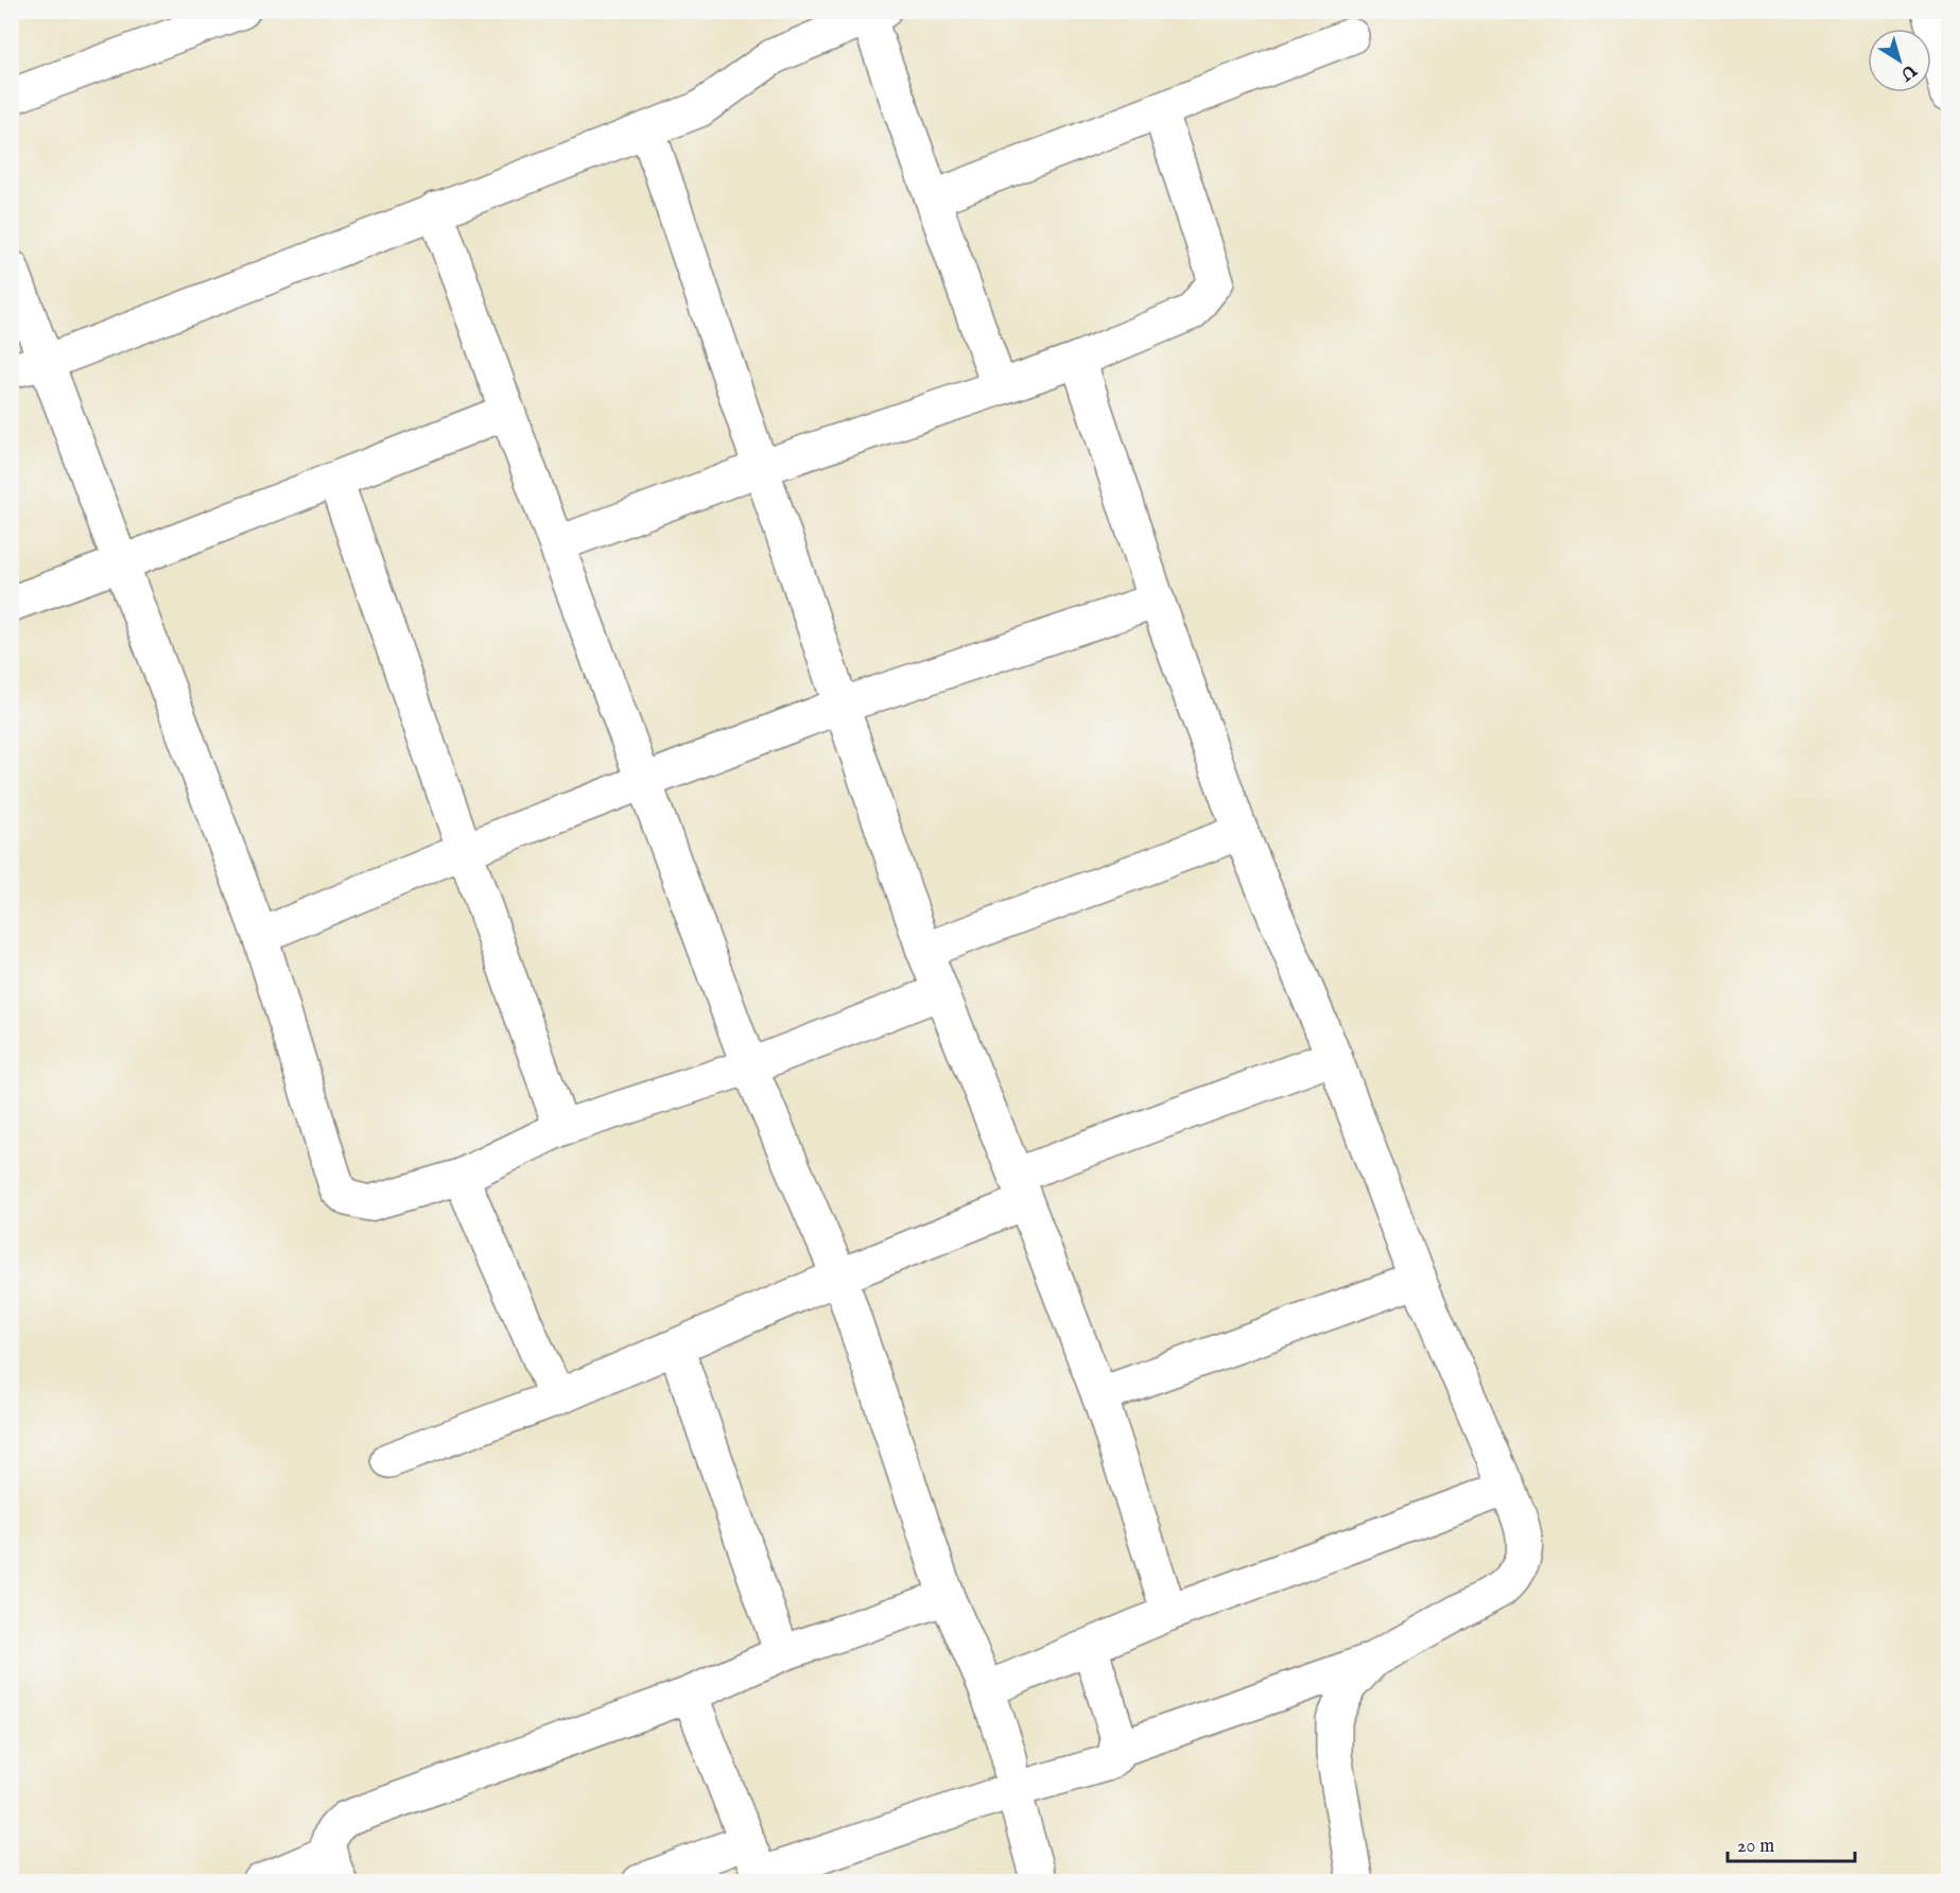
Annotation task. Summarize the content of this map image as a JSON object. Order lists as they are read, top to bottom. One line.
{"scale_bar":"20 m","north":"bottom right"}
